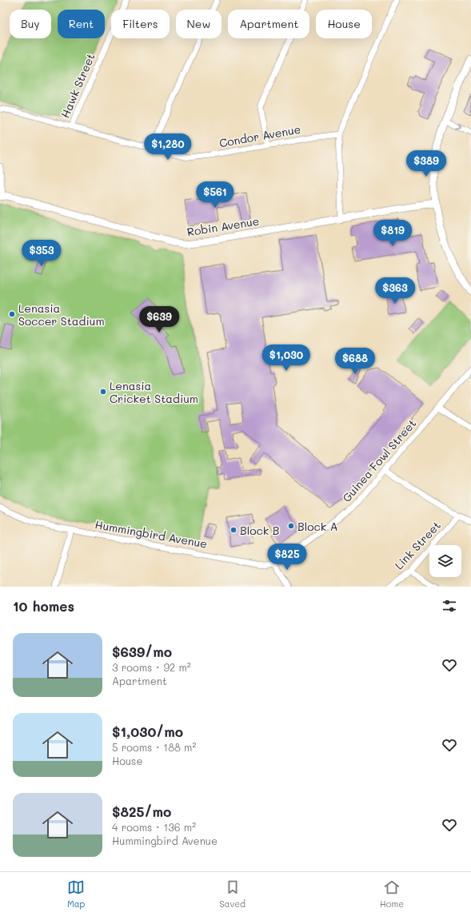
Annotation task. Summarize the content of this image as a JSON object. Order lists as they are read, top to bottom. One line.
{"streets":{"street":["Hawk Street","Condor Avenue","Robin Avenue","Guinea Fowl Street","Hummingbird Avenue","Link Street"]},"crossings":[["Hawk Street","Condor Avenue"],["Guinea Fowl Street","Hummingbird Avenue"]],"places":["Lenasia Soccer Stadium","Lenasia Cricket Stadium","Block A","Block B"],"page":{"chip":["Buy","Rent","Filters","New","Apartment","House"],"price":["$1,280","$389","$561","$819","$353","$363","$639","$1,030","$688","$825"],"heading":"10 homes","list":[{"name":"$639/mo","note":"3 rooms · 92 m² · Apartment"},{"name":"$1,030/mo","note":"5 rooms · 188 m² · House"},{"name":"$825/mo","note":"4 rooms · 136 m² · Hummingbird Avenue"}],"tabs":["Map","Saved","Home"]}}
